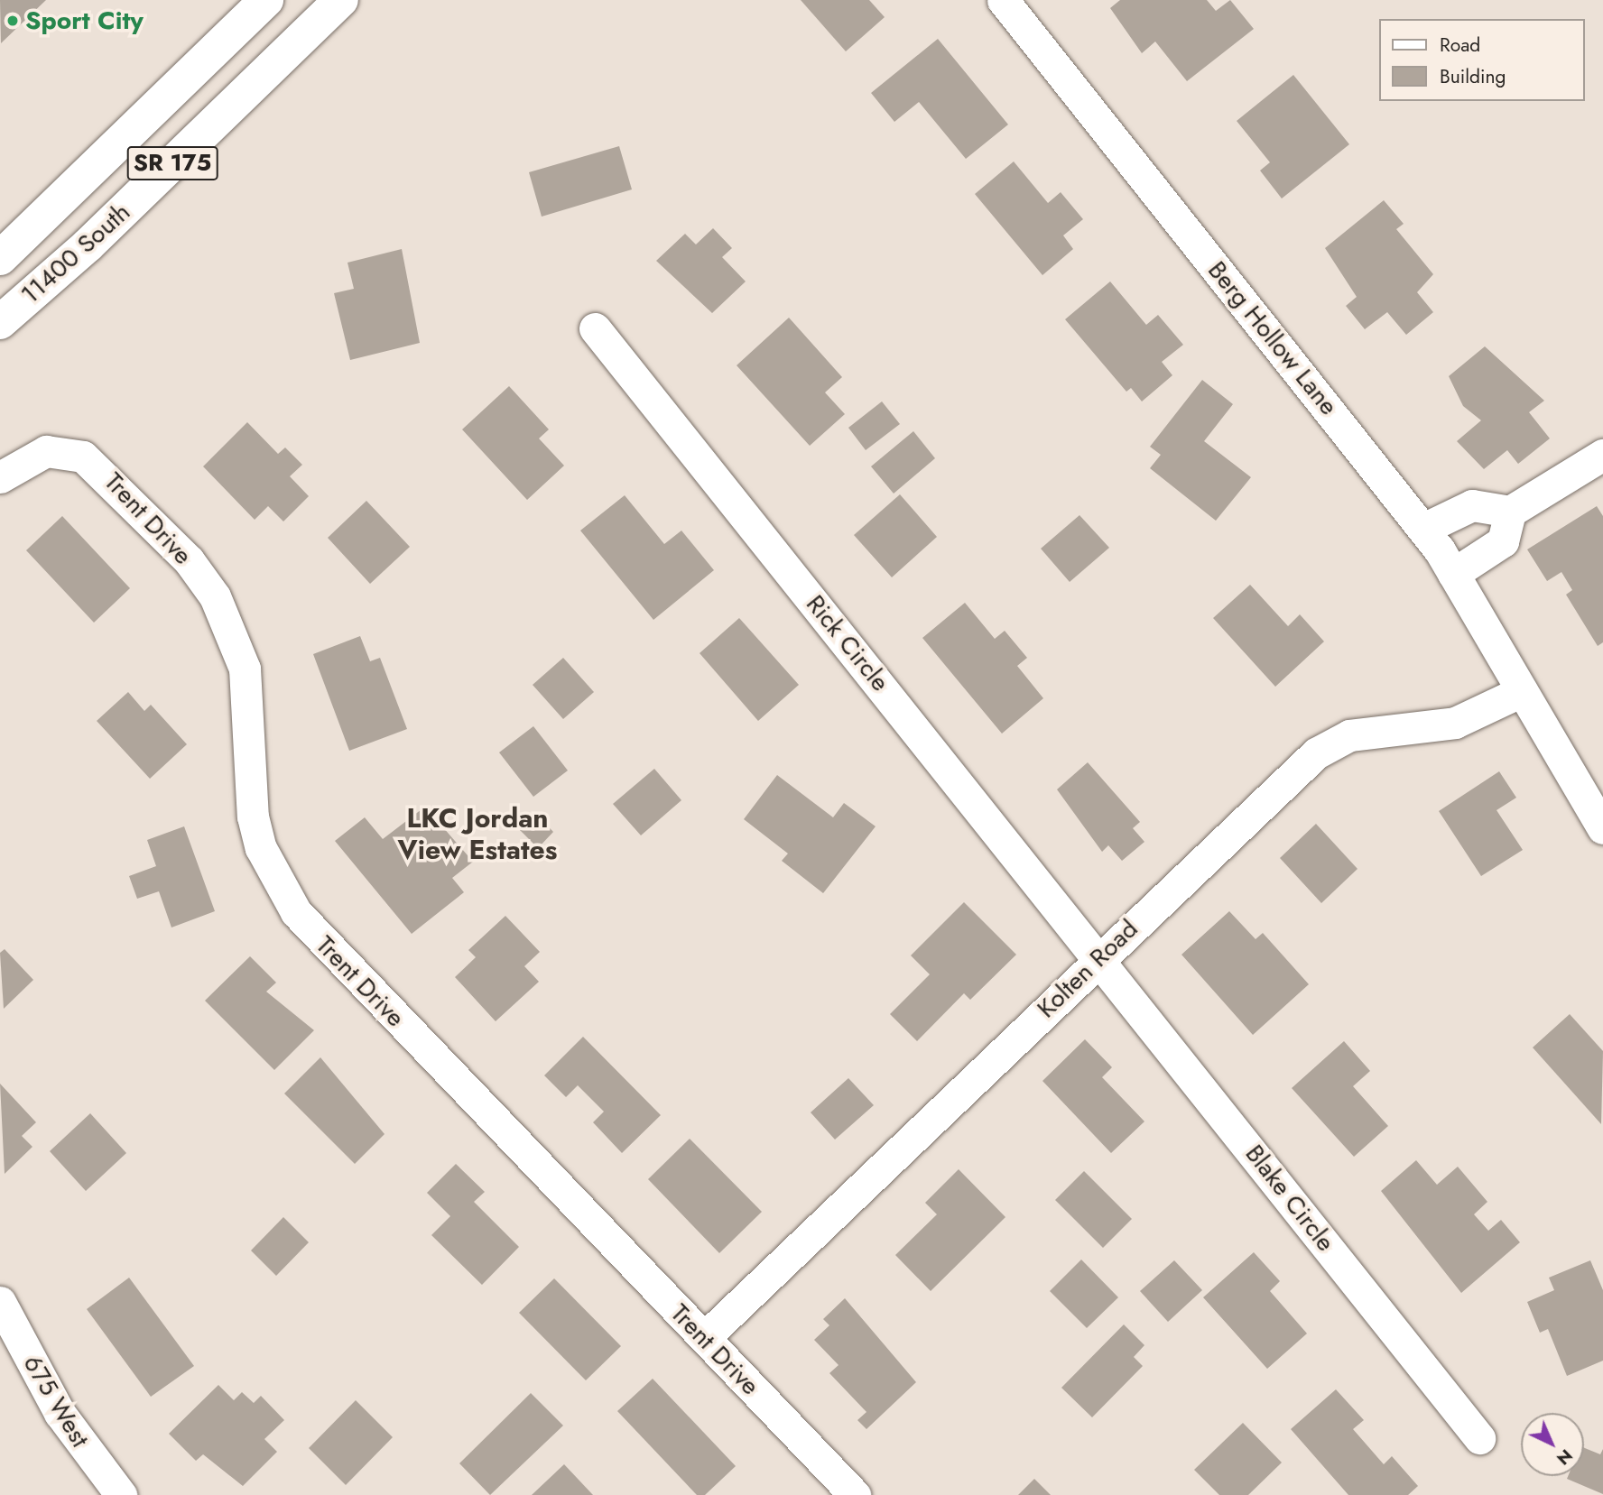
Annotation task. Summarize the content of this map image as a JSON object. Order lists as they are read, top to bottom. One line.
{"streets":{"main road":["SR 175","11400 South"],"street":["Berg Hollow Lane","Trent Drive","Rick Circle","Kolten Road","Blake Circle","675 West"]},"crossings":[["Berg Hollow Lane","Kolten Road"],["Trent Drive","Kolten Road"],["Rick Circle","Kolten Road"],["Rick Circle","Blake Circle"],["Kolten Road","Blake Circle"]],"districts":["LKC Jordan View Estates"],"places":["Sport City"],"legend":["Road","Building"],"north":"bottom right"}
